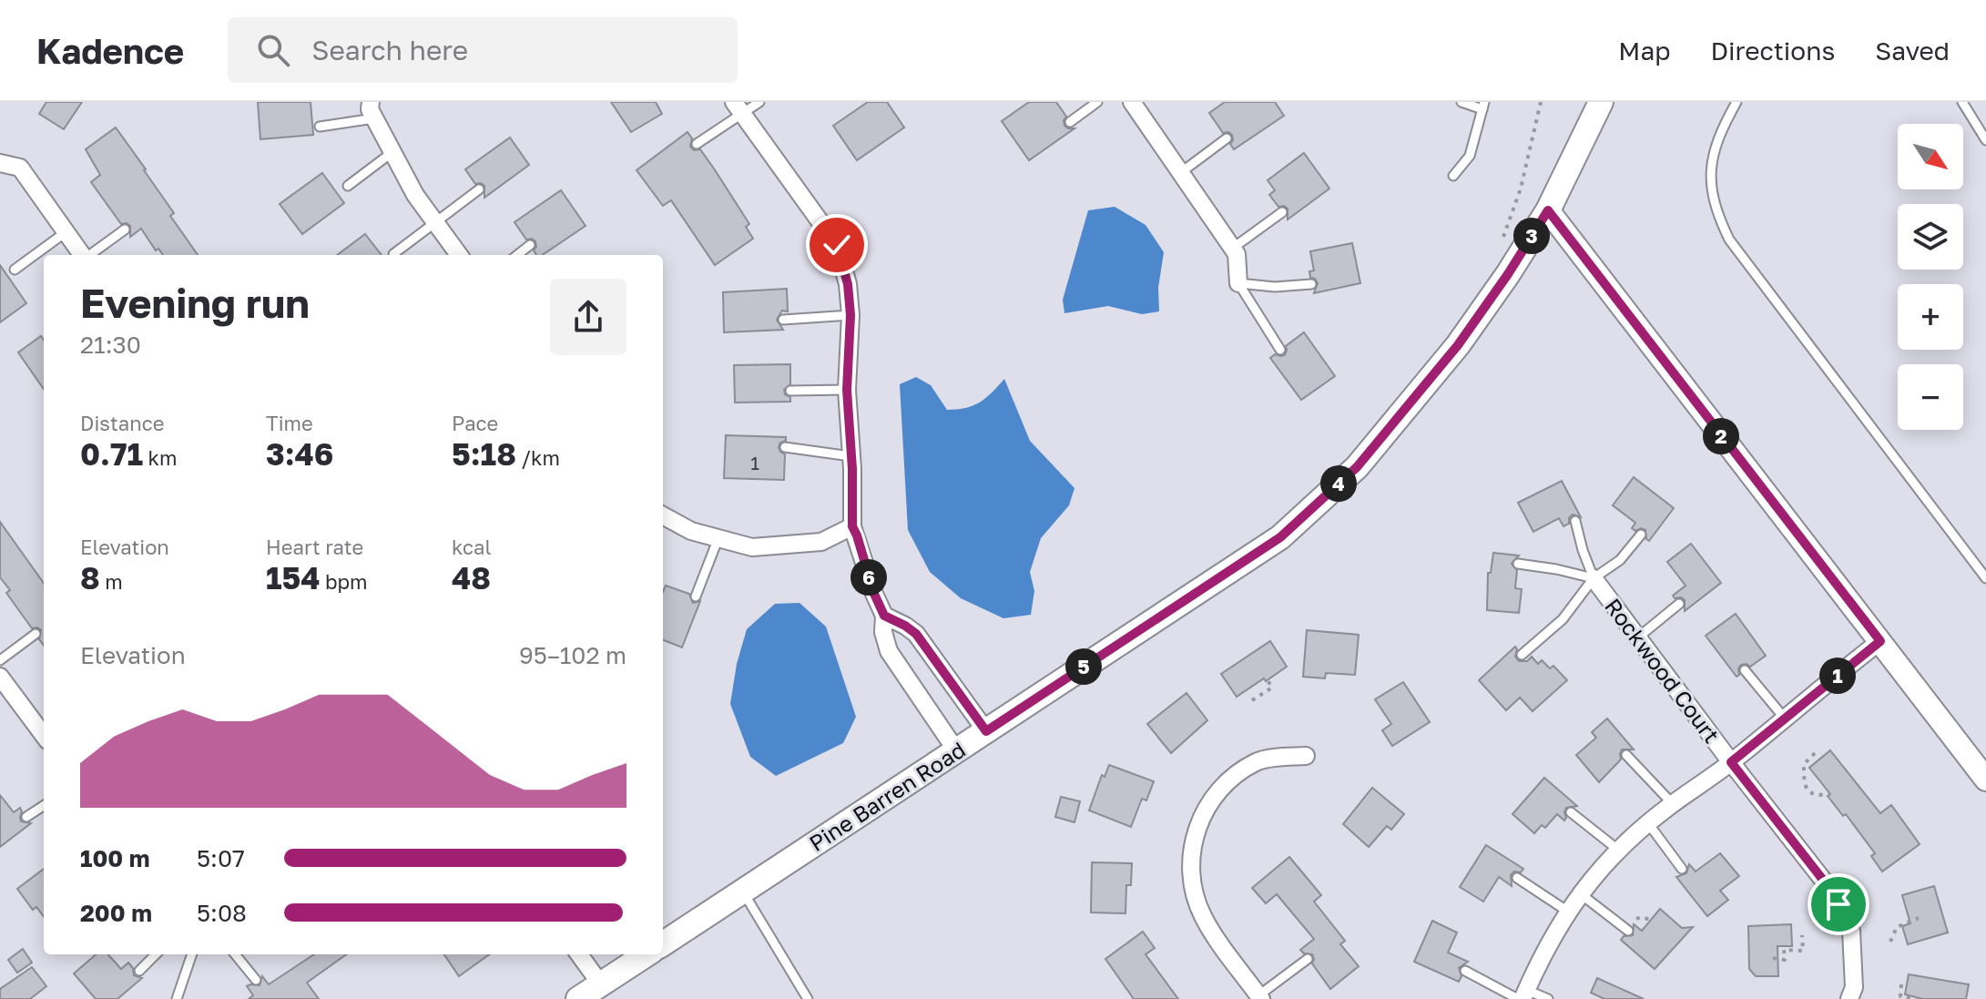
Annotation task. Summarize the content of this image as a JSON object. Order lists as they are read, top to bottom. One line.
{"streets":{"main road":["Pine Barren Road"],"street":["Rockwood Court"]},"house_numbers":["1"],"north":"bottom right","page":{"header":"Kadence","search":"Search here","nav":["Map","Directions","Saved"],"map_buttons":["+","−"],"pins":["3","2","4","6","5","1"],"heading":["Evening run","21:30"],"stats":[["Distance","0.71 km"],["Time","3:46"],["Pace","5:18 /km"],["Elevation","8 m"],["Heart rate","154 bpm"],["kcal","48"]],"chart":["Elevation","95–102 m"],"list":[{"name":"100 m","note":"5:07"},{"name":"200 m","note":"5:08"}]}}
